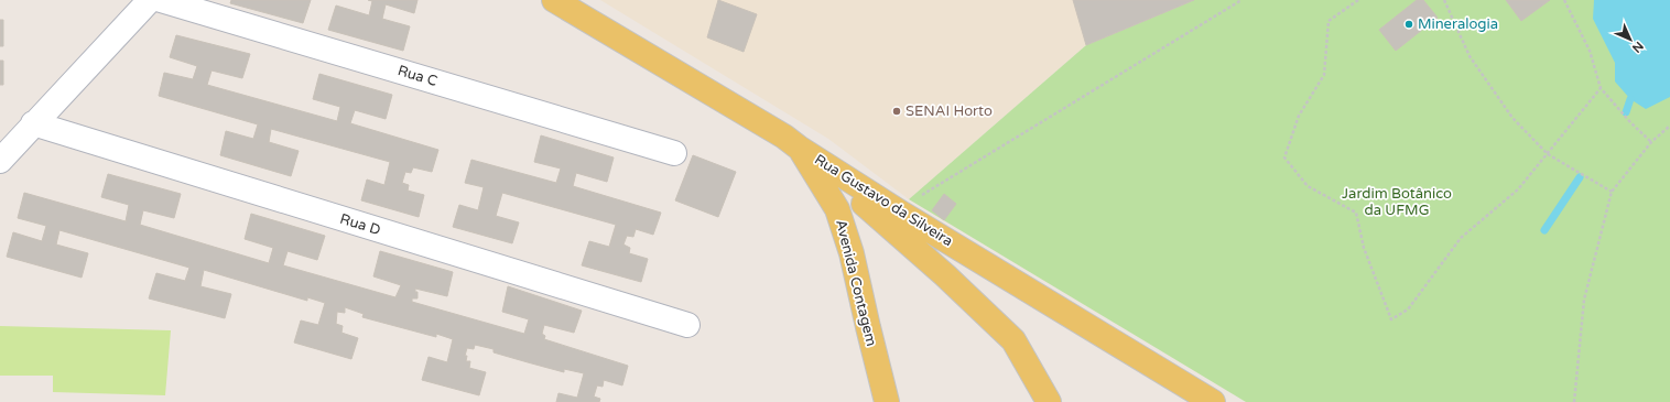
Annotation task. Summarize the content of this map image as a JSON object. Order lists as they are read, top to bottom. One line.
{"streets":{"main road":["Rua Gustavo da Silveira","Avenida Contagem"],"street":["Rua C","Rua D"]},"crossings":[["Rua Gustavo da Silveira","Avenida Contagem"]],"parks":["Jardim Botânico da UFMG"],"places":["Mineralogia","SENAI Horto"],"north":"bottom right"}
